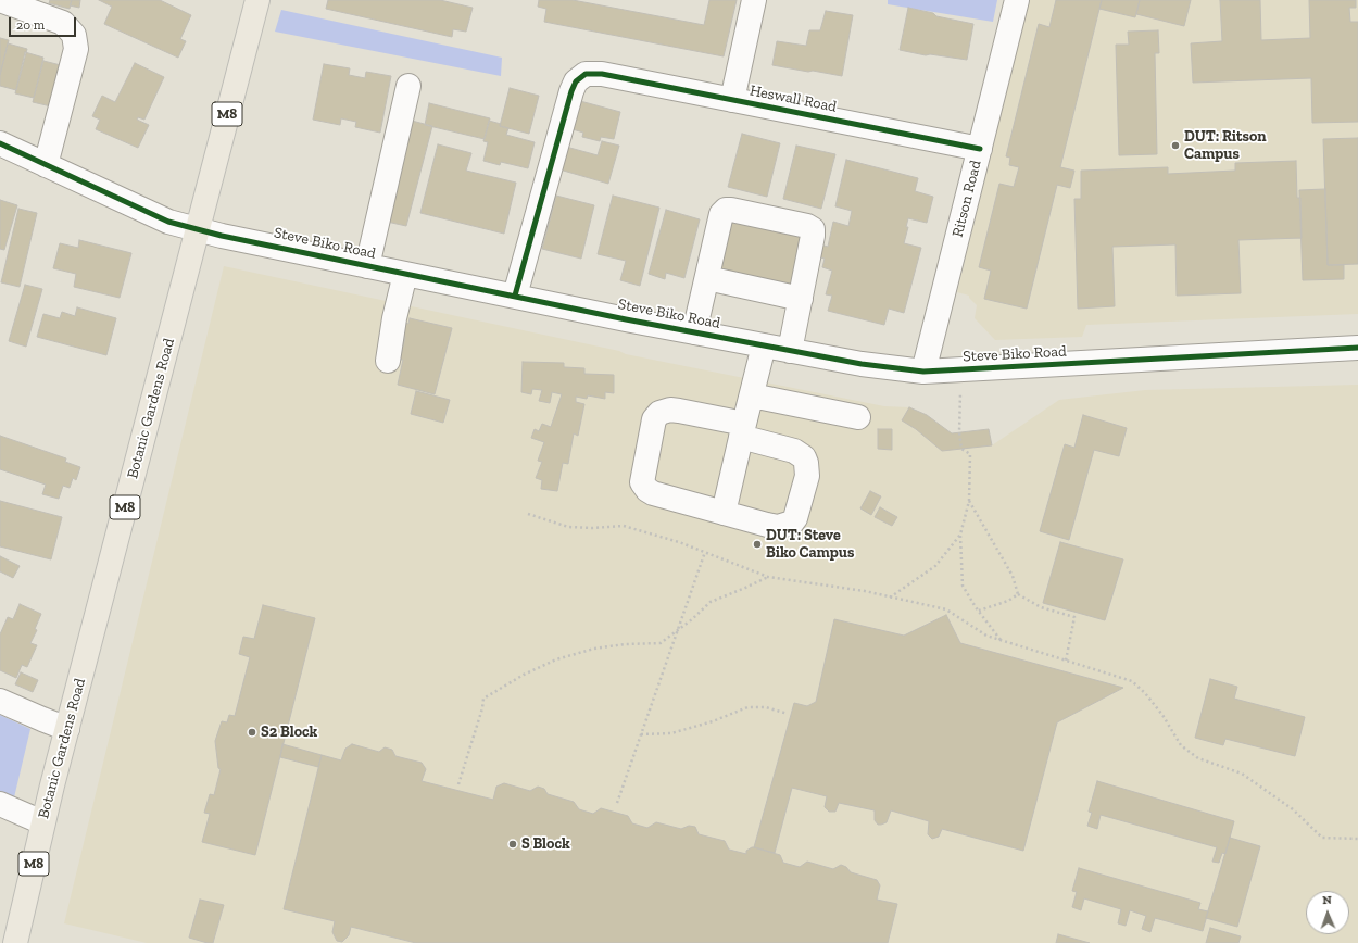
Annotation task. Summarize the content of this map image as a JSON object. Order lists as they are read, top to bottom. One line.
{"streets":{"main road":["M8","Botanic Gardens Road"],"street":["Heswall Road","Ritson Road","Steve Biko Road"]},"crossings":[["Heswall Road","Ritson Road"],["Heswall Road","Steve Biko Road"],["Ritson Road","Steve Biko Road"],["Steve Biko Road","Botanic Gardens Road"]],"places":["DUT: Ritson Campus","DUT: Steve Biko Campus","S2 Block","S Block"],"scale_bar":"20 m","north":"top"}
